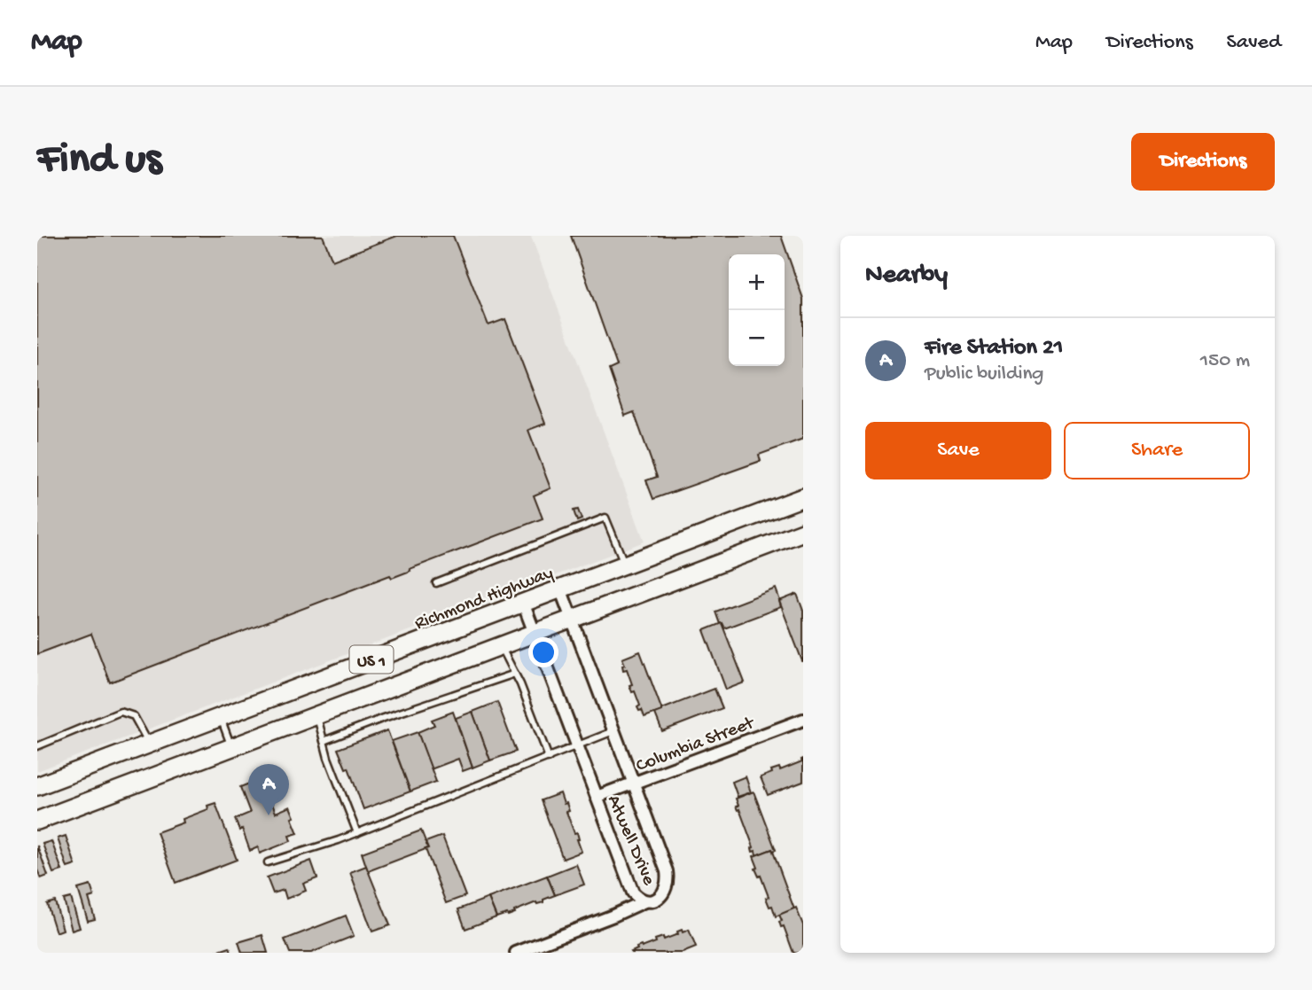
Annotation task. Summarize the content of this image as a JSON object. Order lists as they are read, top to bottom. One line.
{"streets":{"main road":["Richmond Highway","US 1"],"street":["Columbia Street","Atwell Drive"]},"crossings":[["Richmond Highway","Atwell Drive"],["US 1","Atwell Drive"],["Columbia Street","Atwell Drive"]],"page":{"header":"Map","nav":["Map","Directions","Saved"],"buttons":["Directions",["Save","Share"]],"title":"Find us","heading":"Nearby","map_buttons":["+","−"],"list":[{"mark":"A","name":"Fire Station 21","note":"Public building","value":"150 m"}],"pins":"A"}}
